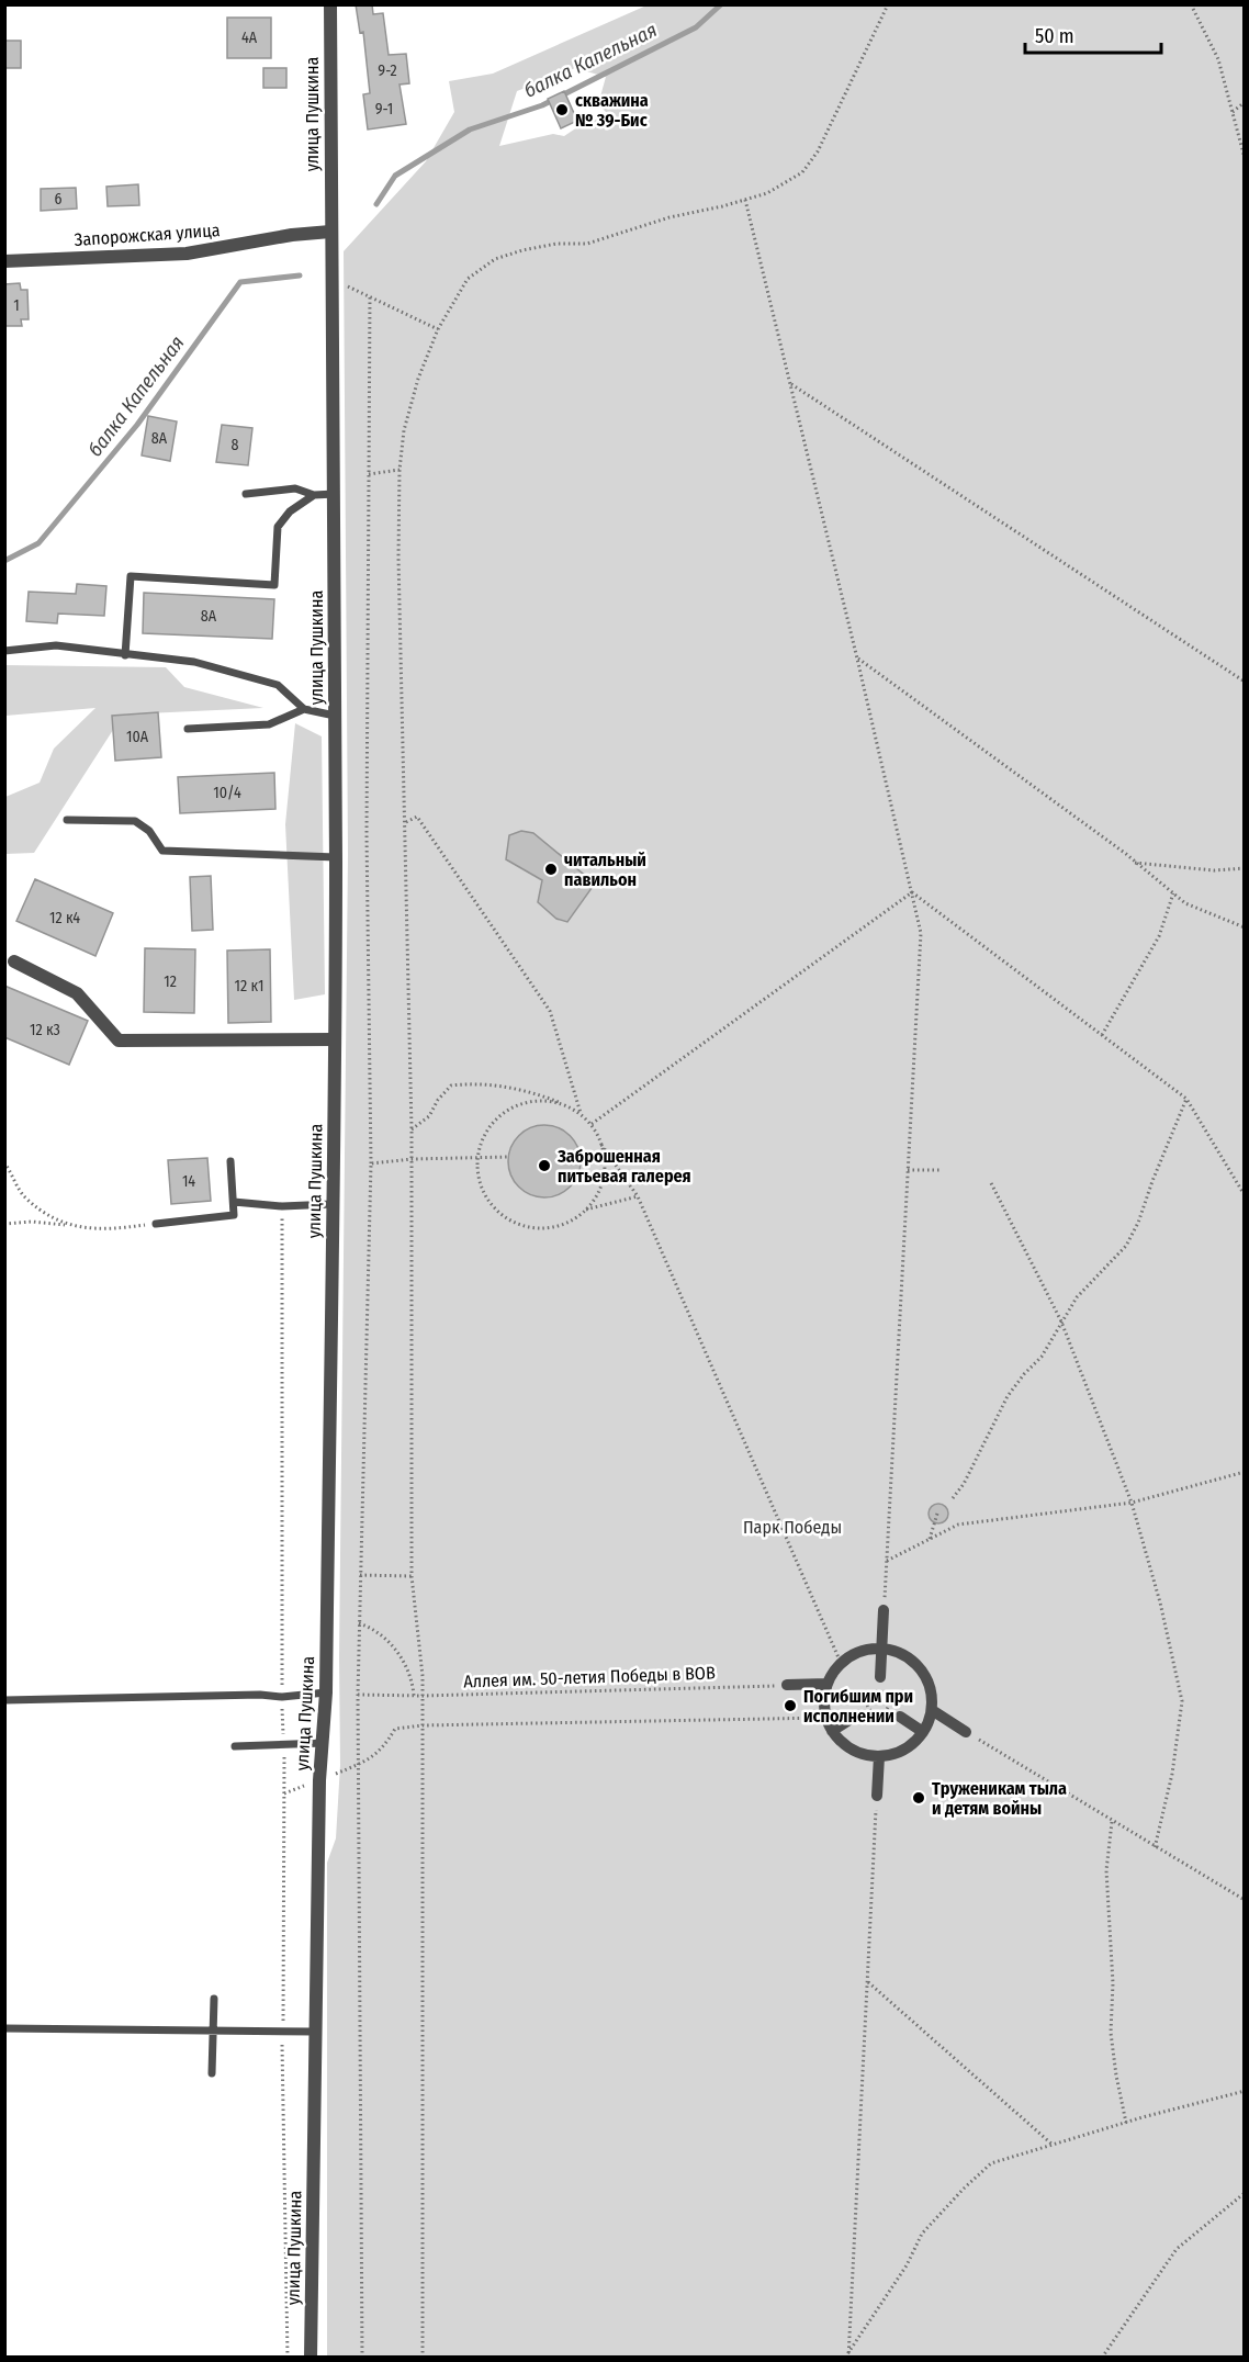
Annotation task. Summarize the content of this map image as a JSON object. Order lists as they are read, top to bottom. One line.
{"streets":{"street":["улица Пушкина","Запорожская улица"],"path":["Аллея им. 50-летия Победы в ВОВ"]},"crossings":[["улица Пушкина","Запорожская улица"]],"water":["балка Капельная"],"parks":["Парк Победы"],"places":["скважина № 39-Бис","читальный павильон","Заброшенная питьевая галерея","Погибшим при исполнении","Труженикам тыла и детям войны"],"house_numbers":["4А","9-2","9-1","6","1","8А","8","8А","10А","10/4","12 к4","12","12 к1","12 к3","14"],"scale_bar":"50 m"}
